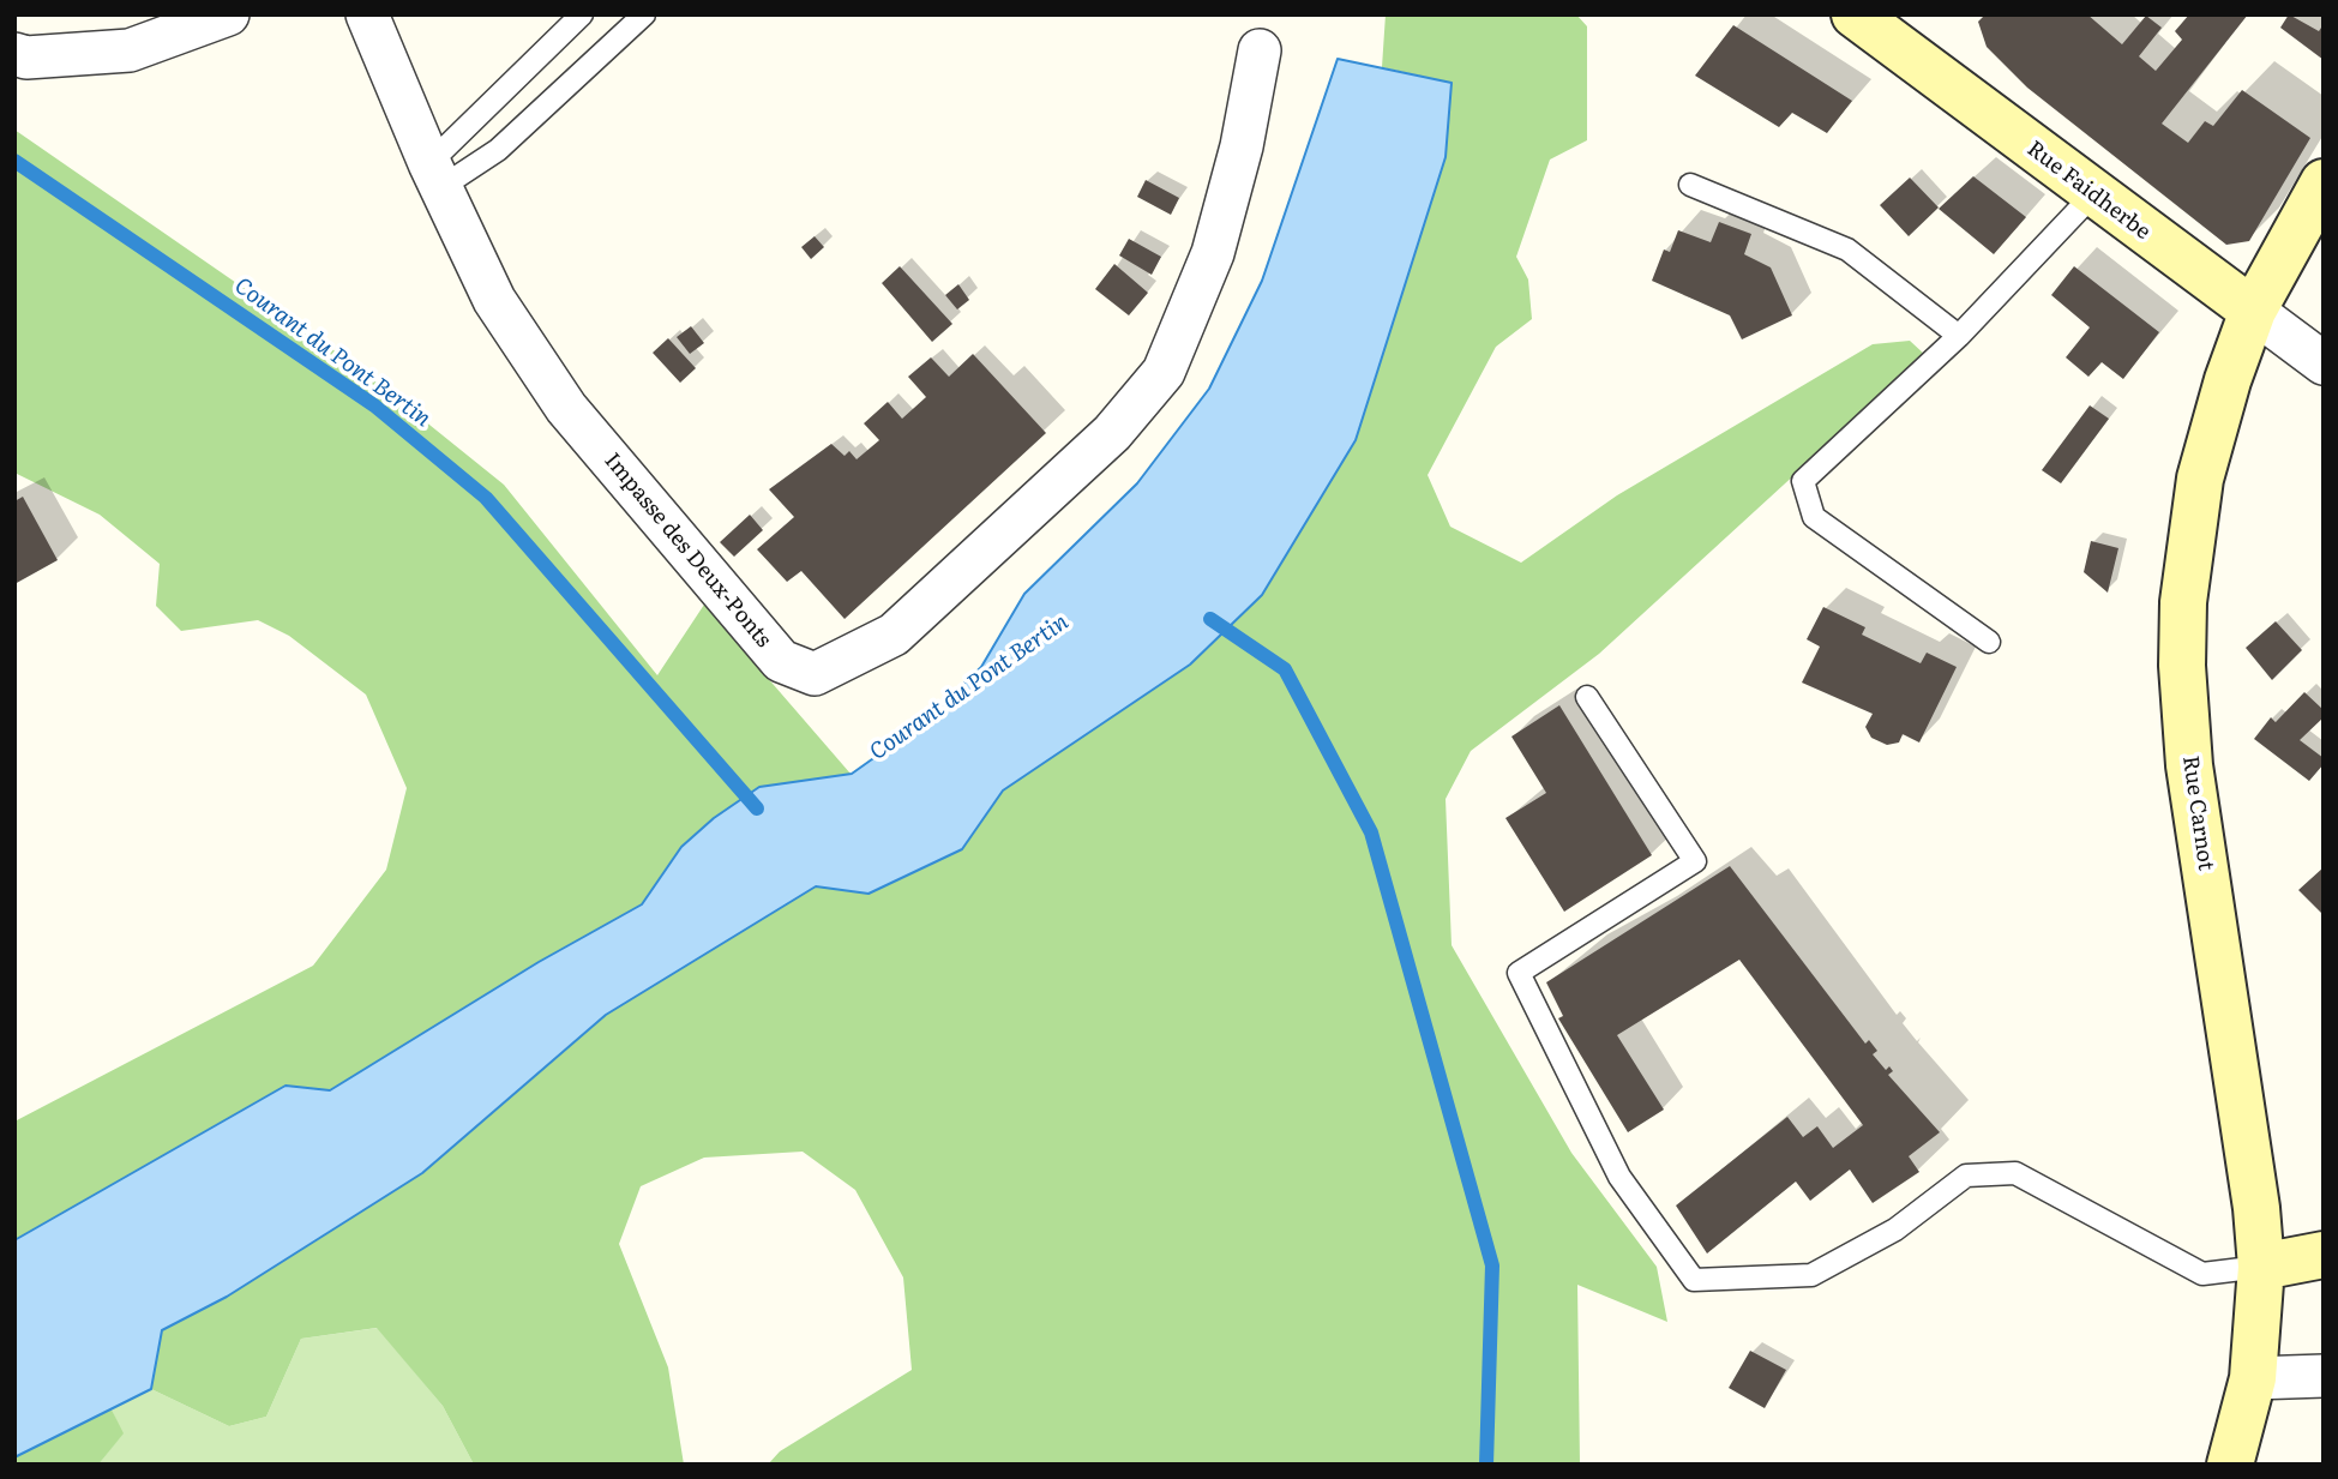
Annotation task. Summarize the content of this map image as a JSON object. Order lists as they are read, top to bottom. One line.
{"streets":{"main road":["Rue Faidherbe","Rue Carnot"],"street":["Impasse des Deux-Ponts"]},"crossings":[["Rue Faidherbe","Rue Carnot"]],"water":["Courant du Pont Bertin"]}
